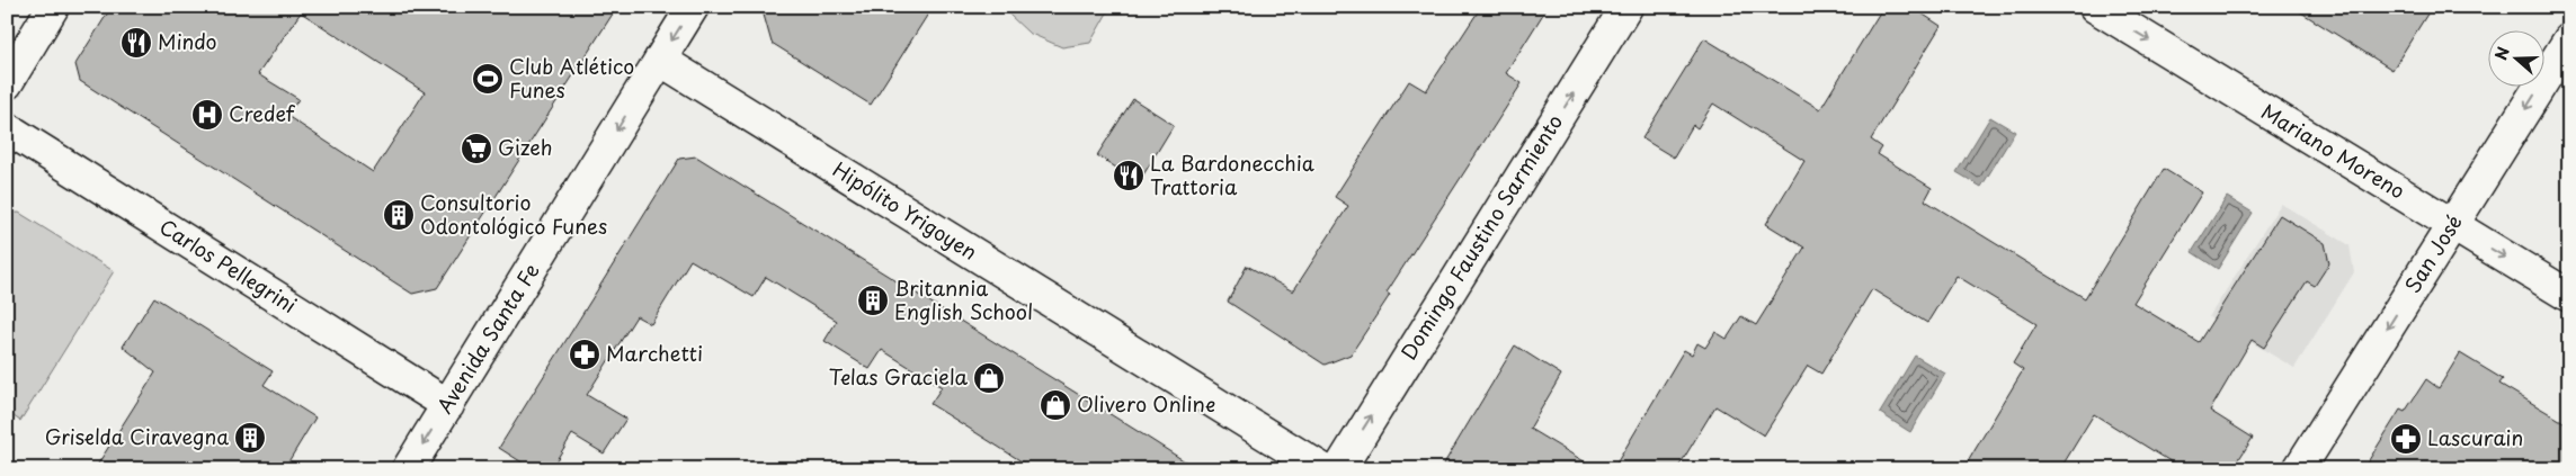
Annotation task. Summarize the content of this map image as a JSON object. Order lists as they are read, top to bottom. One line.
{"streets":{"street":["Mariano Moreno","Hipólito Yrigoyen","Domingo Faustino Sarmiento","San José","Carlos Pellegrini","Avenida Santa Fe"]},"crossings":[["Mariano Moreno","San José"],["Hipólito Yrigoyen","Avenida Santa Fe"],["Carlos Pellegrini","Avenida Santa Fe"]],"one_way":["Mariano Moreno","Domingo Faustino Sarmiento","San José","Avenida Santa Fe"],"places":{"restaurant":["Mindo","La Bardonecchia Trattoria"],"sports":["Club Atlético Funes"],"hospital":["Credef"],"supermarket":["Gizeh"],"building":["Consultorio Odontológico Funes","Britannia English School","Griselda Ciravegna"],"pharmacy":["Marchetti","Lascurain"],"shop":["Telas Graciela","Olivero Online"]},"north":"left"}
